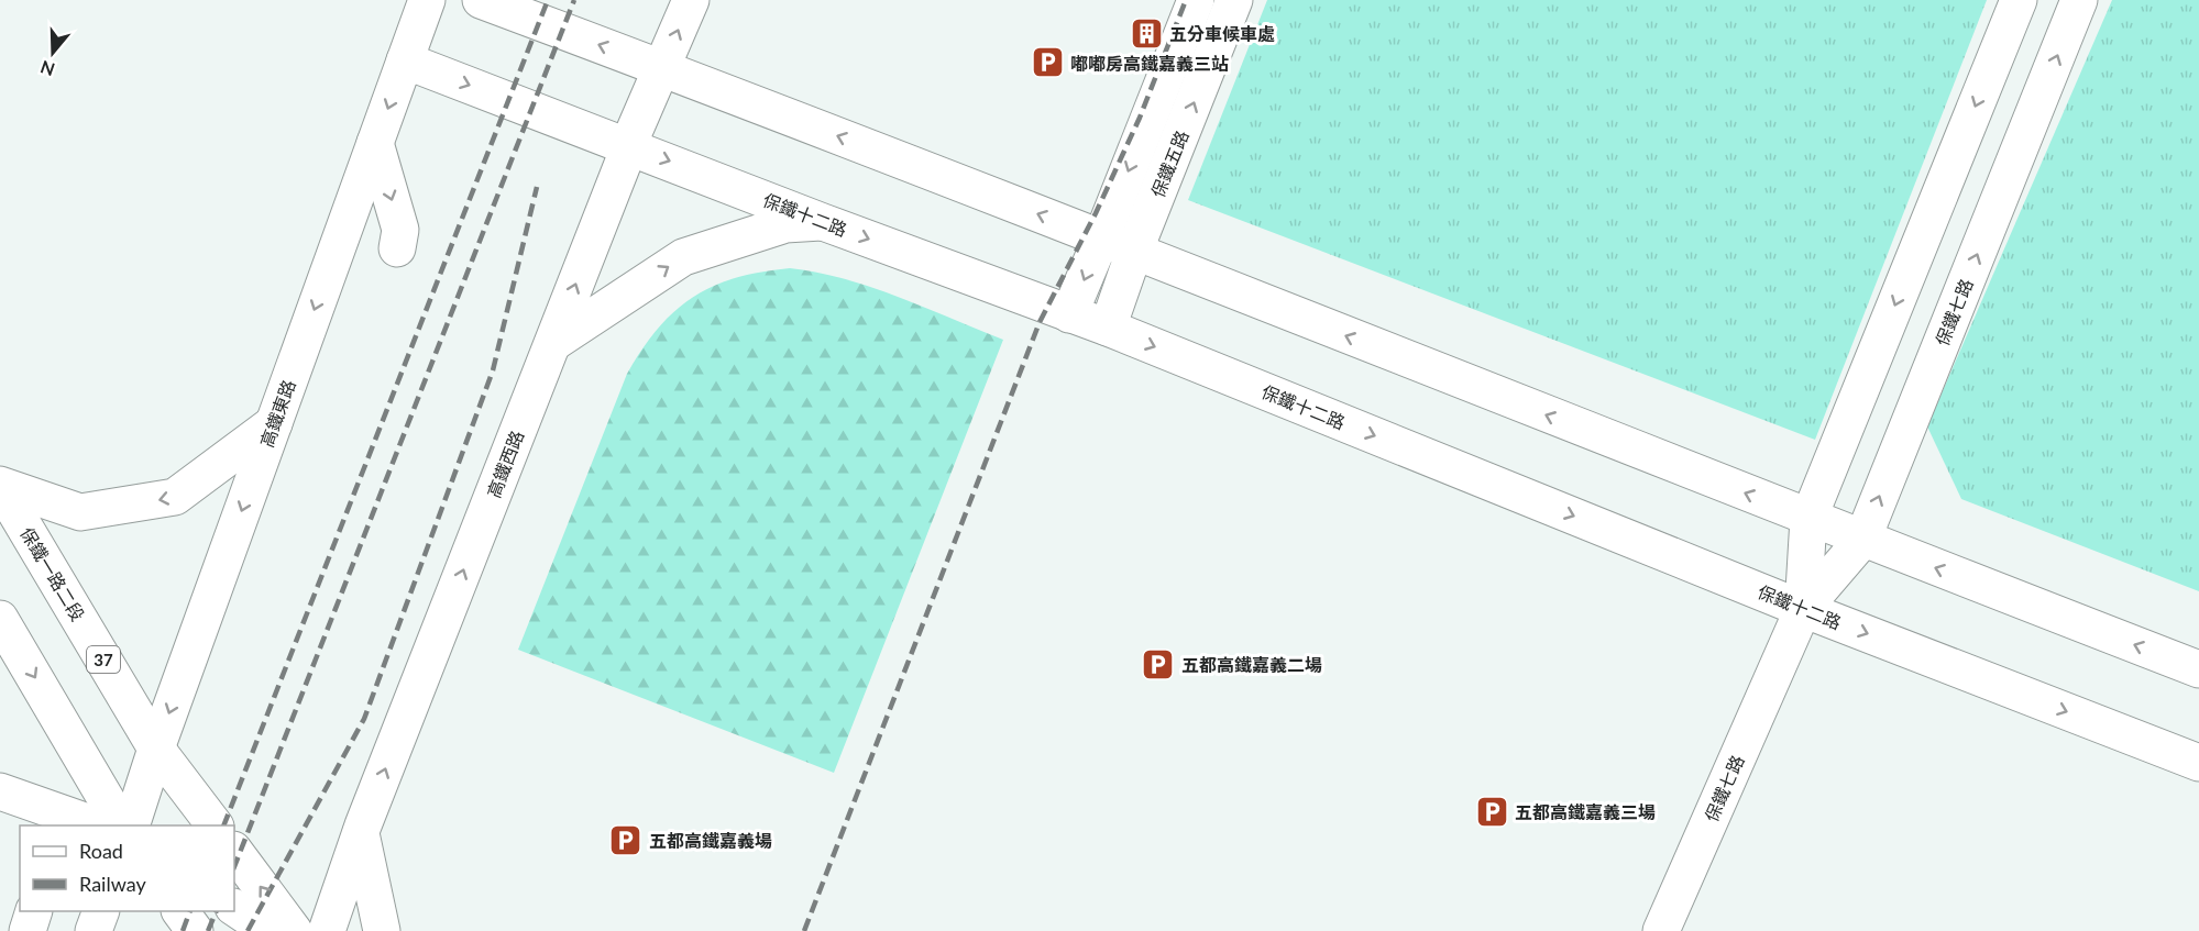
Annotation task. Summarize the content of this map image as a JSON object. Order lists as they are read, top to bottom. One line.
{"streets":{"street":["保鐵五路","保鐵十二路","保鐵七路","高鐵東路","高鐵西路","保鐵一路二段","37"]},"crossings":[["保鐵五路","保鐵十二路"],["保鐵十二路","保鐵七路"],["保鐵十二路","高鐵東路"],["保鐵十二路","高鐵西路"],["高鐵東路","保鐵一路二段"]],"one_way":["高鐵東路","高鐵西路"],"places":{"building":["五分車候車處"],"parking":["嘟嘟房高鐵嘉義三站","五都高鐵嘉義二場","五都高鐵嘉義三場","五都高鐵嘉義場"]},"legend":["Road","Railway"],"north":"bottom"}
